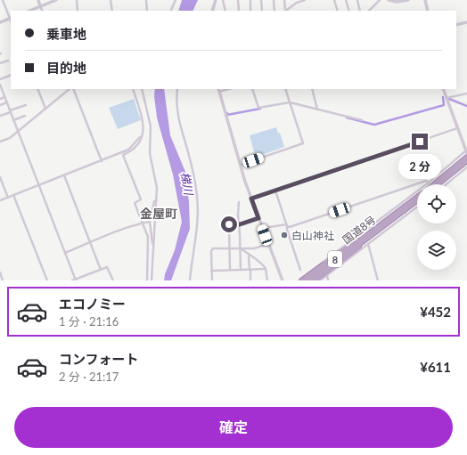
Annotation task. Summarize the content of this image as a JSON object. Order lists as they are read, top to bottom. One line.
{"streets":{"highway":["国道8号","8"]},"districts":["金屋町"],"water":["梯川"],"places":["白山神社"],"page":{"banner":["乗車地","目的地"],"bubble":"2 分","list":[{"name":"エコノミー","note":"1 分 · 21:16","value":"¥452"},{"name":"コンフォート","note":"2 分 · 21:17","value":"¥611"}],"buttons":"確定"}}
